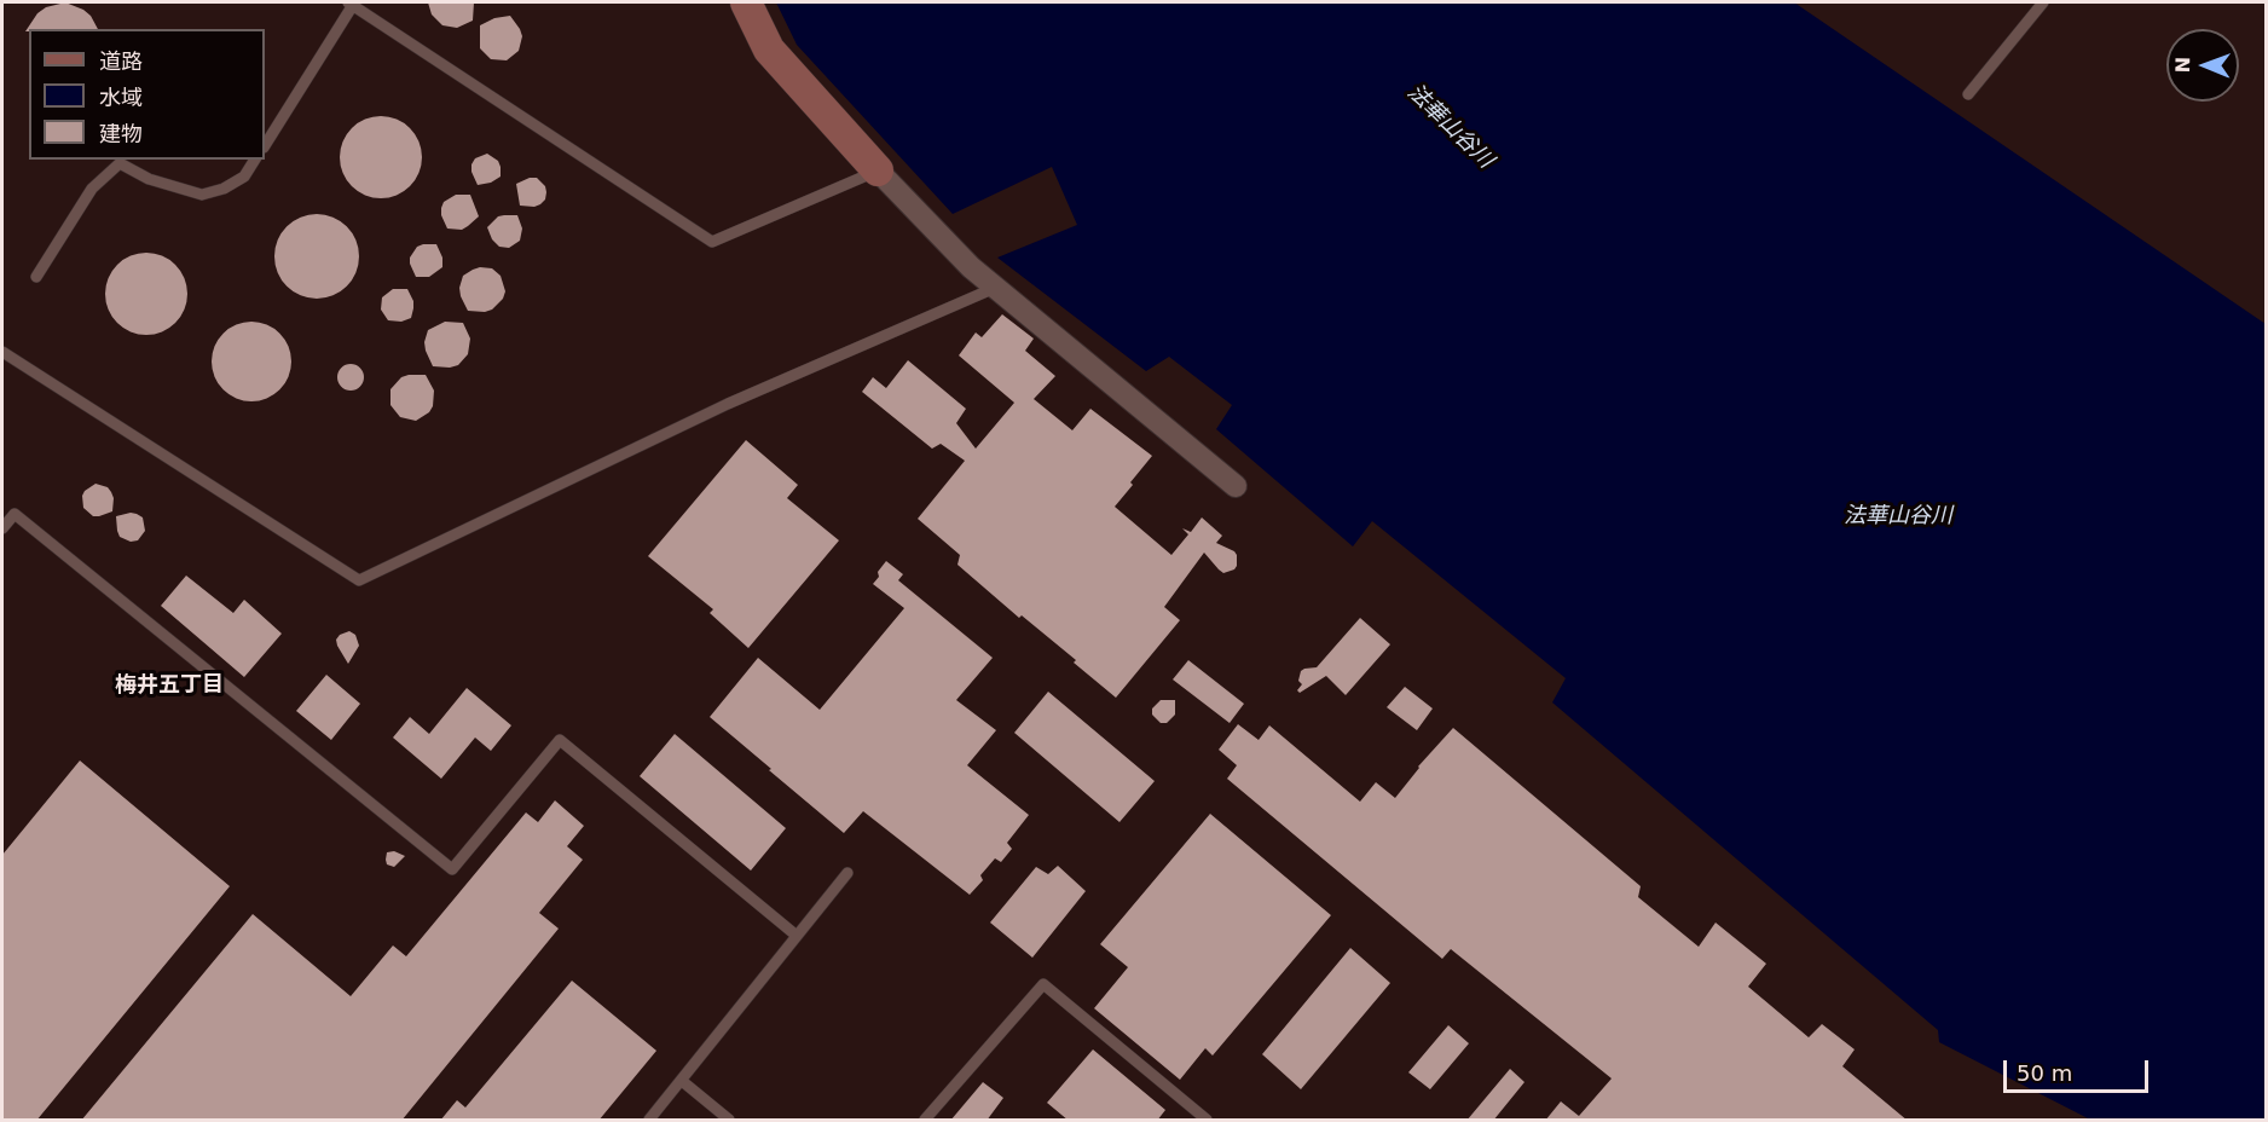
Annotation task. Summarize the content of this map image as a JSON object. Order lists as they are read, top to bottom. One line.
{"districts":["梅井五丁目"],"water":["法華山谷川"],"legend":["道路","水域","建物"],"scale_bar":"50 m","north":"left"}
